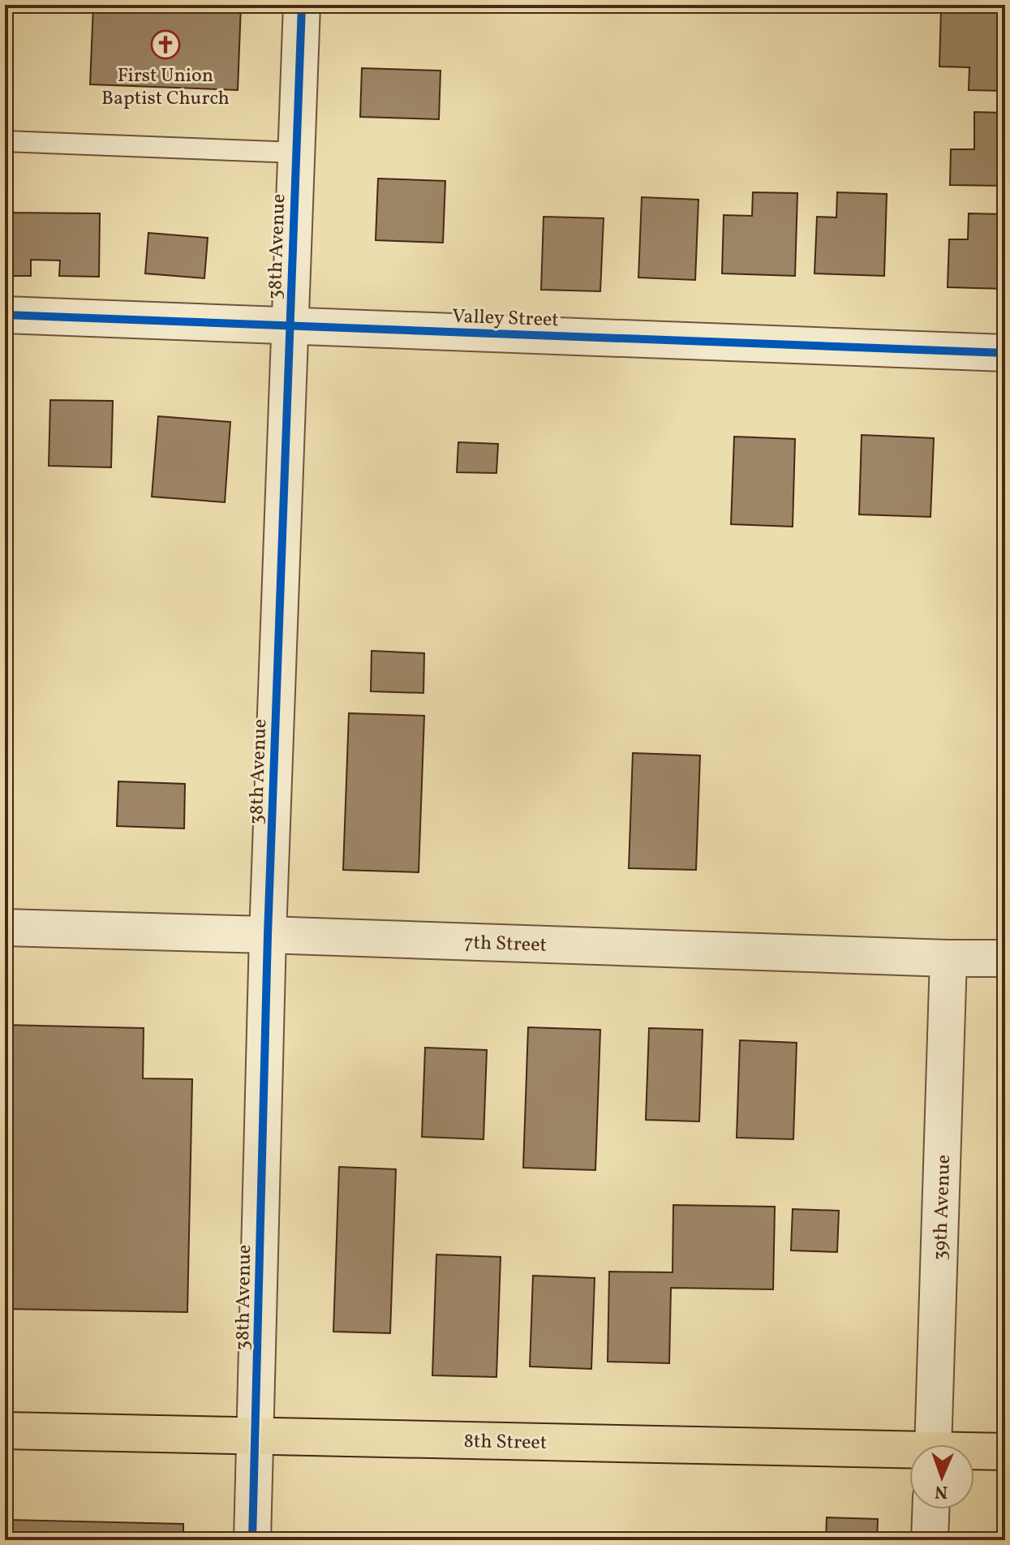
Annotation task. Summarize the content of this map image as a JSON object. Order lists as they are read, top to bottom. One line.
{"streets":{"main road":["8th Street"],"street":["38th Avenue","Valley Street","7th Street","39th Avenue"]},"crossings":[["38th Avenue","Valley Street"],["38th Avenue","7th Street"],["38th Avenue","8th Street"],["7th Street","39th Avenue"]],"places":{"church":["First Union Baptist Church"]},"north":"bottom"}
